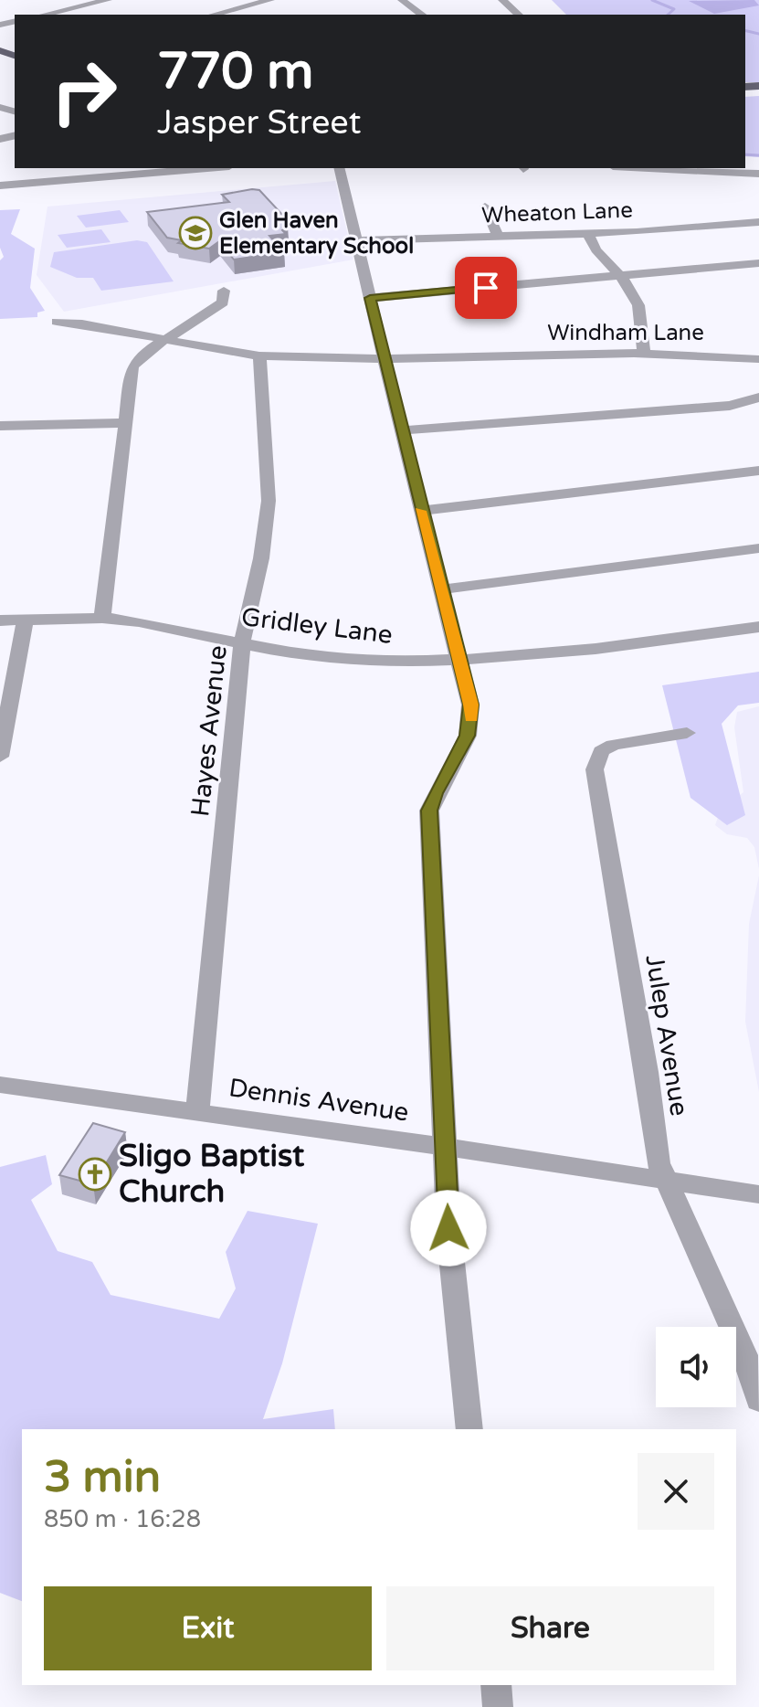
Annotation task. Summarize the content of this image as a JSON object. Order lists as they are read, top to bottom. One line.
{"streets":{"street":["Wheaton Lane","Windham Lane","Gridley Lane","Hayes Avenue","Julep Avenue","Dennis Avenue"]},"crossings":[["Windham Lane","Hayes Avenue"],["Gridley Lane","Hayes Avenue"],["Hayes Avenue","Dennis Avenue"],["Julep Avenue","Dennis Avenue"]],"places":{"school or university":["Glen Haven Elementary School"],"church":["Sligo Baptist Church"]},"page":{"turn":["770 m","Jasper Street"],"heading":["3 min","850 m · 16:28"],"buttons":["Exit","Share"]}}
